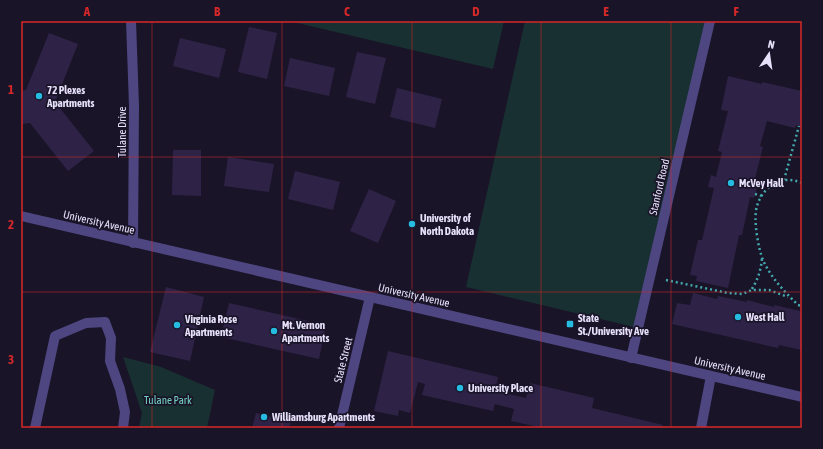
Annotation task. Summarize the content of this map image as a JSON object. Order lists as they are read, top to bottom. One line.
{"streets":{"street":["Tulane Drive","Stanford Road","University Avenue","State Street"]},"crossings":[["Tulane Drive","University Avenue"],["Stanford Road","University Avenue"],["University Avenue","State Street"]],"parks":["Tulane Park"],"places":{"other":["72 Plexes Apartments","McVey Hall","University of North Dakota","West Hall","Virginia Rose Apartments","Mt. Vernon Apartments","University Place","Williamsburg Apartments"],"transit":["State St./University Ave"]},"north":"top","grid":{"columns":["A","B","C","D","E","F"],"rows":["1","2","3"]}}
